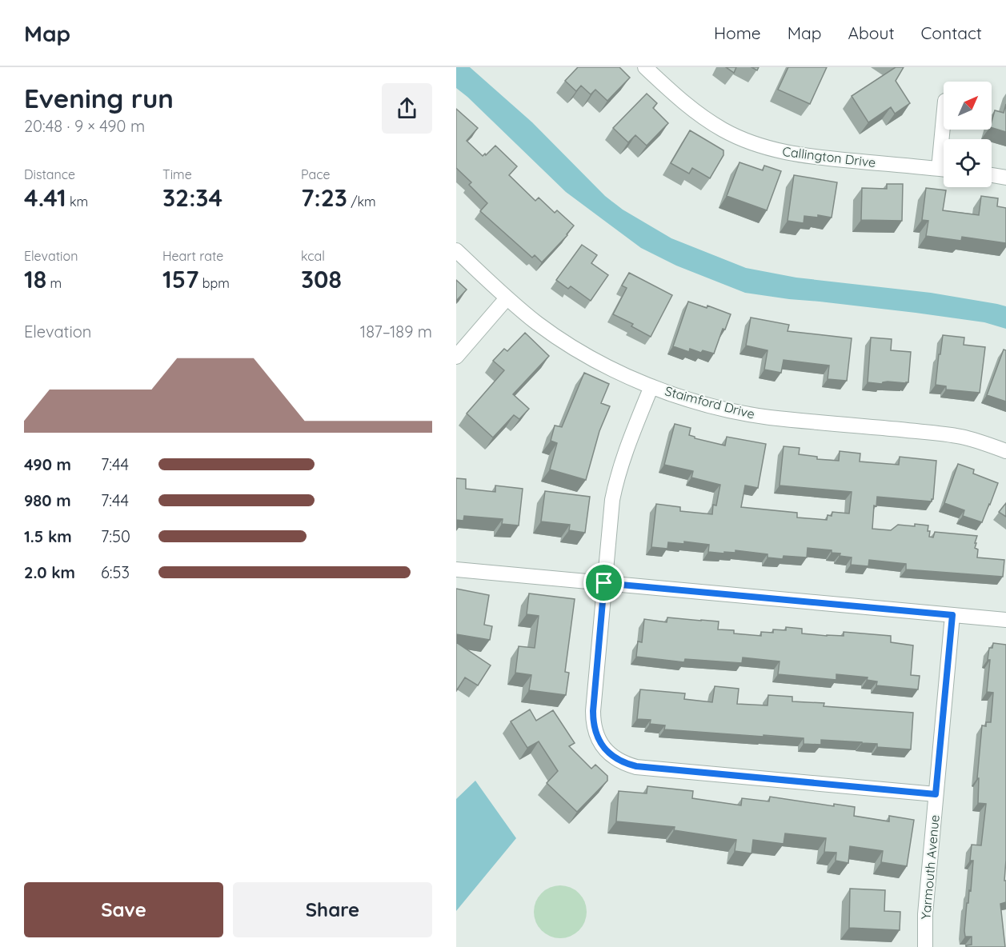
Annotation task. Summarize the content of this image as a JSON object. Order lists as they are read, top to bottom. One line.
{"streets":{"street":["Callington Drive","Staimford Drive","Yarmouth Avenue"]},"north":"top right","page":{"header":"Map","nav":["Home","Map","About","Contact"],"heading":["Evening run","20:48 · 9 × 490 m"],"stats":[["Distance","4.41 km"],["Time","32:34"],["Pace","7:23 /km"],["Elevation","18 m"],["Heart rate","157 bpm"],["kcal","308"]],"chart":["Elevation","187–189 m"],"list":[{"name":"490 m","note":"7:44"},{"name":"980 m","note":"7:44"},{"name":"1.5 km","note":"7:50"},{"name":"2.0 km","note":"6:53"}],"buttons":["Save","Share"]}}
